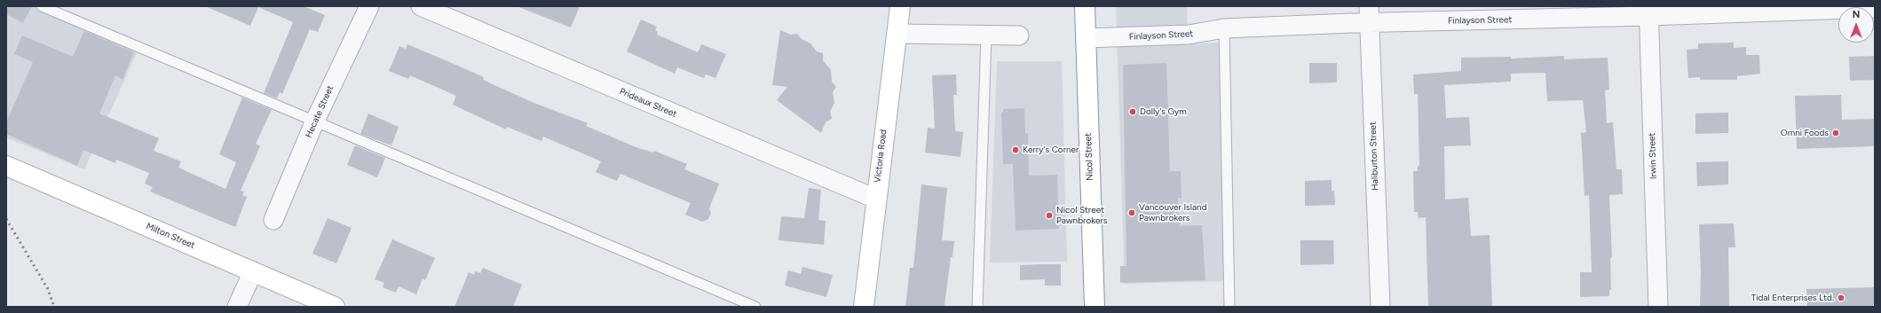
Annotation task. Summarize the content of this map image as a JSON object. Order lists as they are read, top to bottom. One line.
{"streets":{"main road":["Victoria Road","Nicol Street","Milton Street"],"street":["Finlayson Street","Prideaux Street","Hecate Street","Haliburton Street","Irwin Street"]},"crossings":[["Finlayson Street","Haliburton Street"],["Finlayson Street","Irwin Street"],["Finlayson Street","Nicol Street"],["Prideaux Street","Victoria Road"]],"places":["Dolly's Gym","Omni Foods","Kerry's Corner","Vancouver Island Pawnbrokers","Nicol Street Pawnbrokers","Tidal Enterprises Ltd."],"north":"top"}
